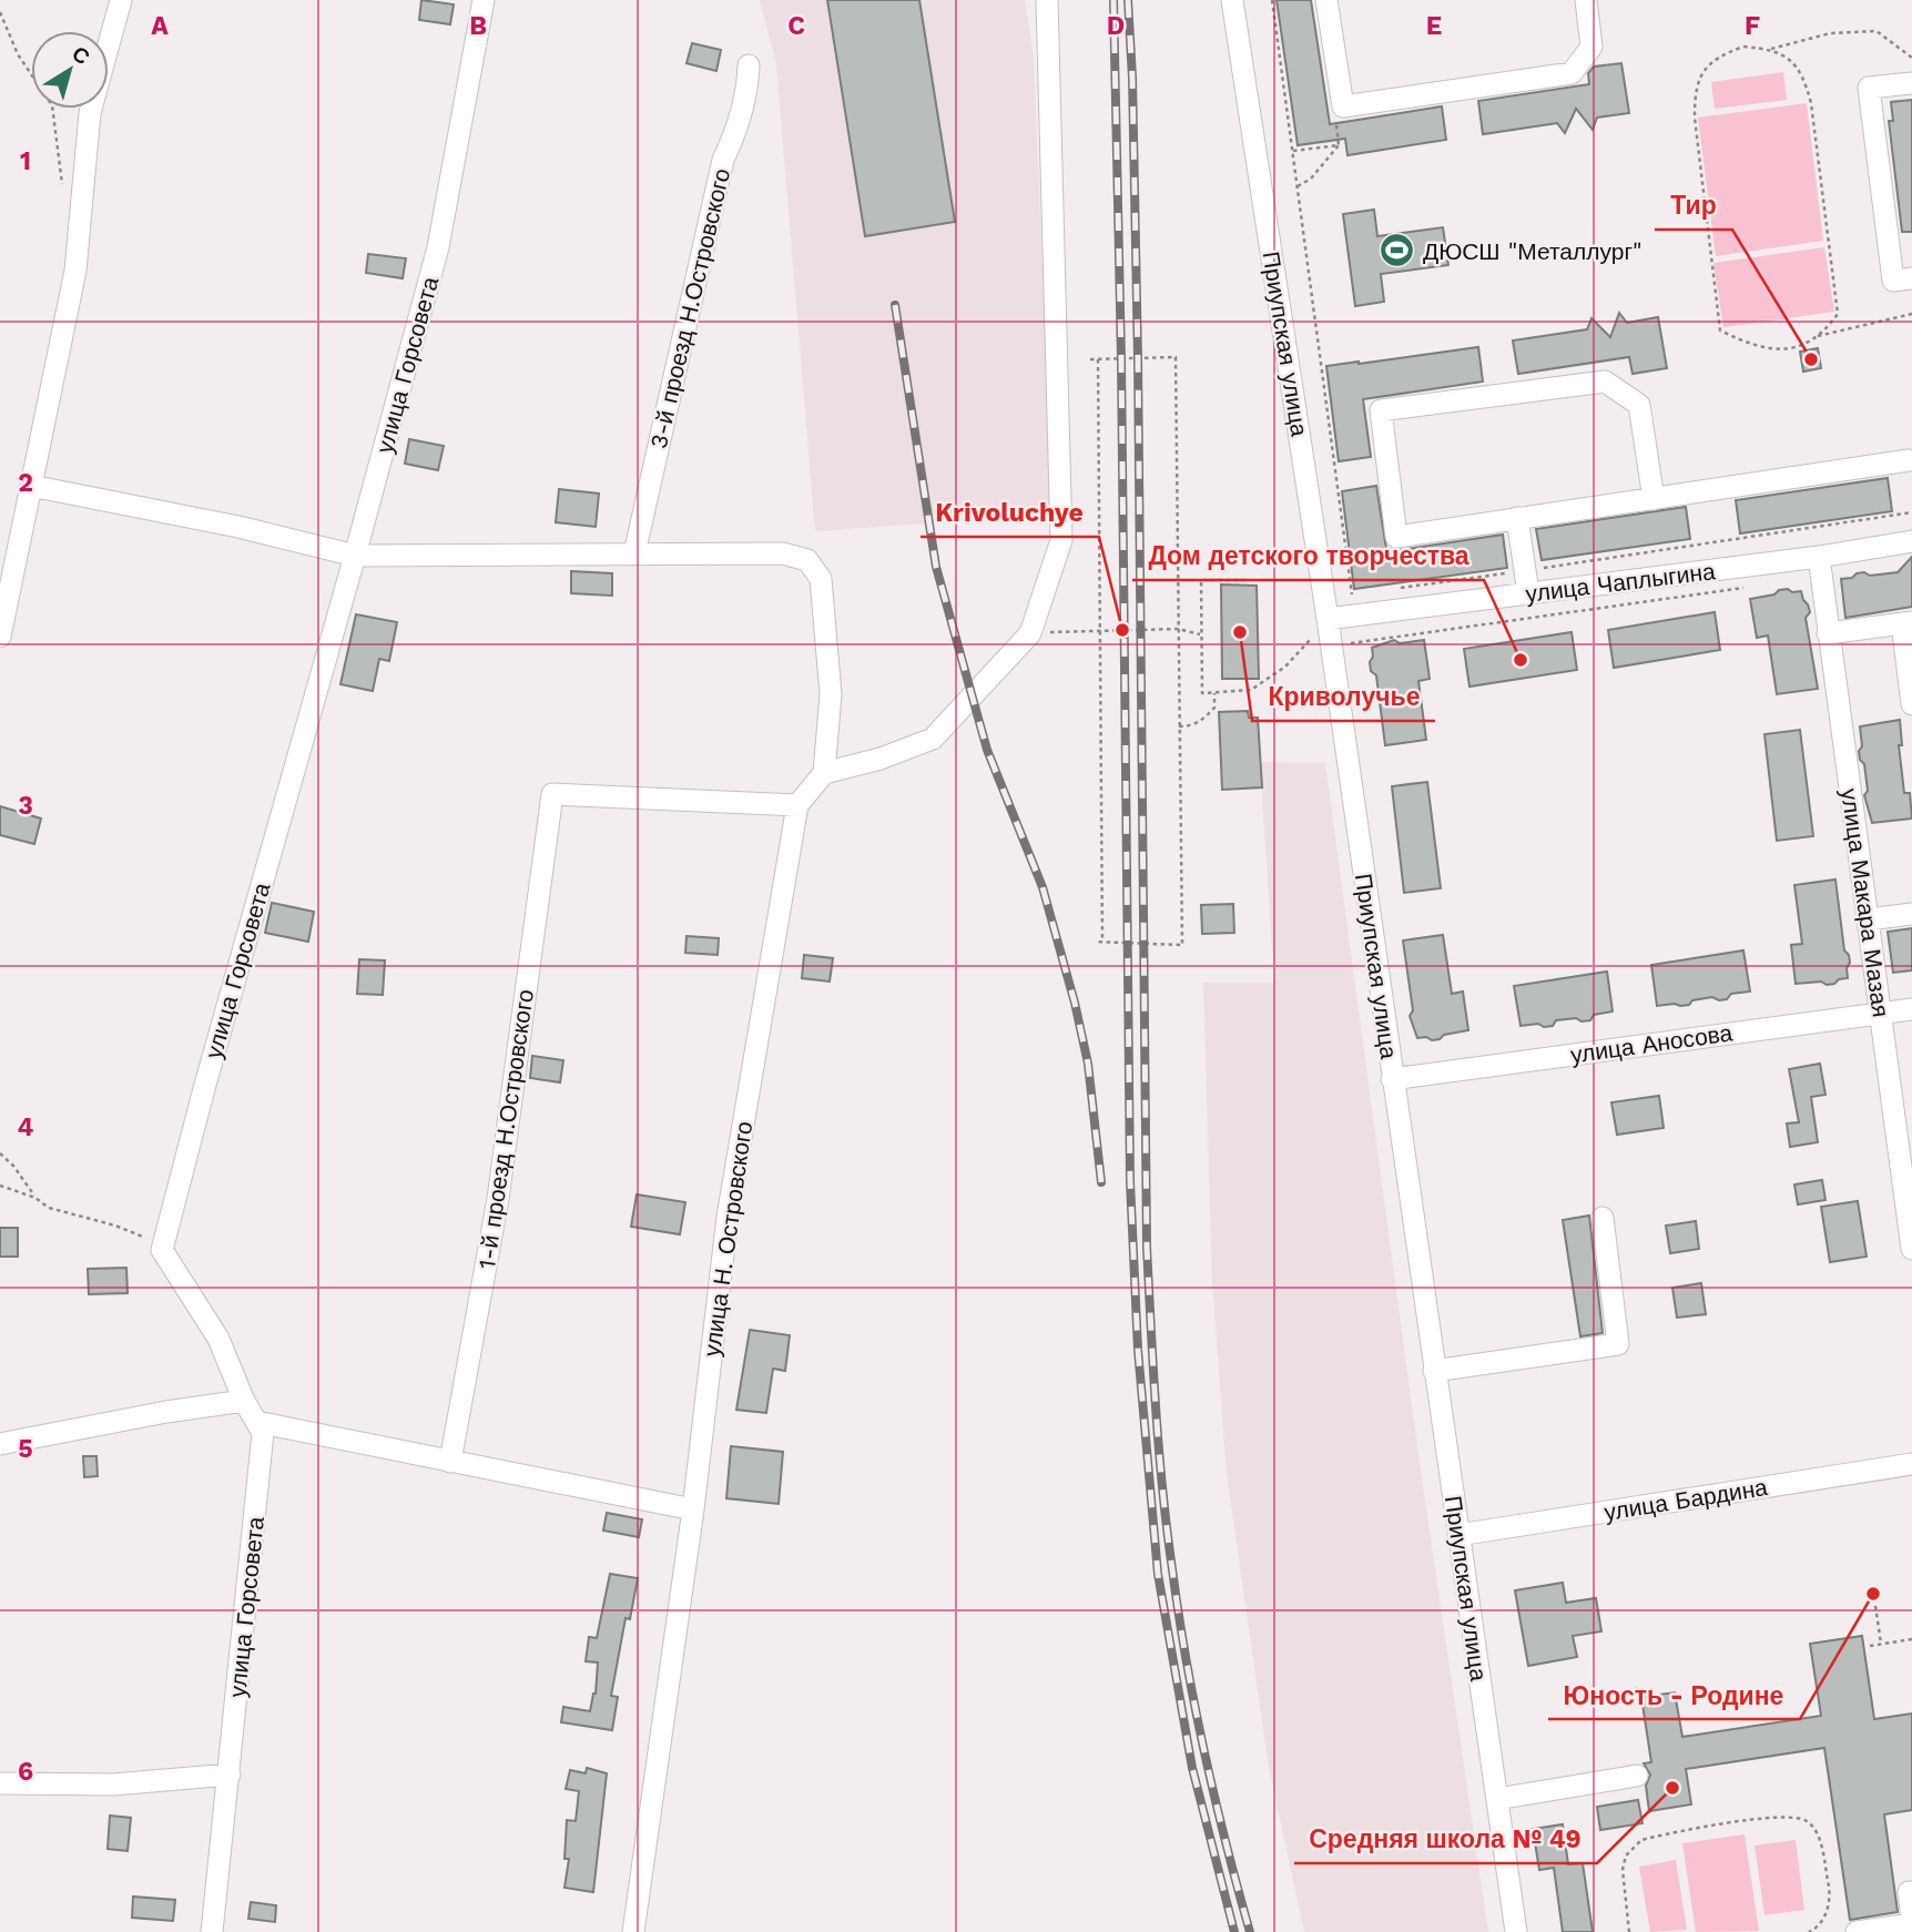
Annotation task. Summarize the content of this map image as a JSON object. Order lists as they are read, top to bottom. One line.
{"streets":{"street":["3-й проезд Н.Островского","Приупская улица","улица Горсовета","улица Чаплыгина","улица Макара Мазая","улица Аносова","1-й проезд Н.Островского","улица Н. Островского","улица Бардина"]},"crossings":[["Приупская улица","улица Чаплыгина"],["Приупская улица","улица Аносова"],["Приупская улица","улица Бардина"],["улица Чаплыгина","улица Макара Мазая"],["улица Макара Мазая","улица Аносова"],["1-й проезд Н.Островского","улица Н. Островского"]],"places":{"sports":["ДЮСШ \"Металлург\""],"other":["Тир","Krivoluchye","Криволучье","Дом детского творчества","Юность - Родине","Средняя школа № 49"]},"north":"top right","grid":{"columns":["A","B","C","D","E","F"],"rows":["1","2","3","4","5","6"]}}
